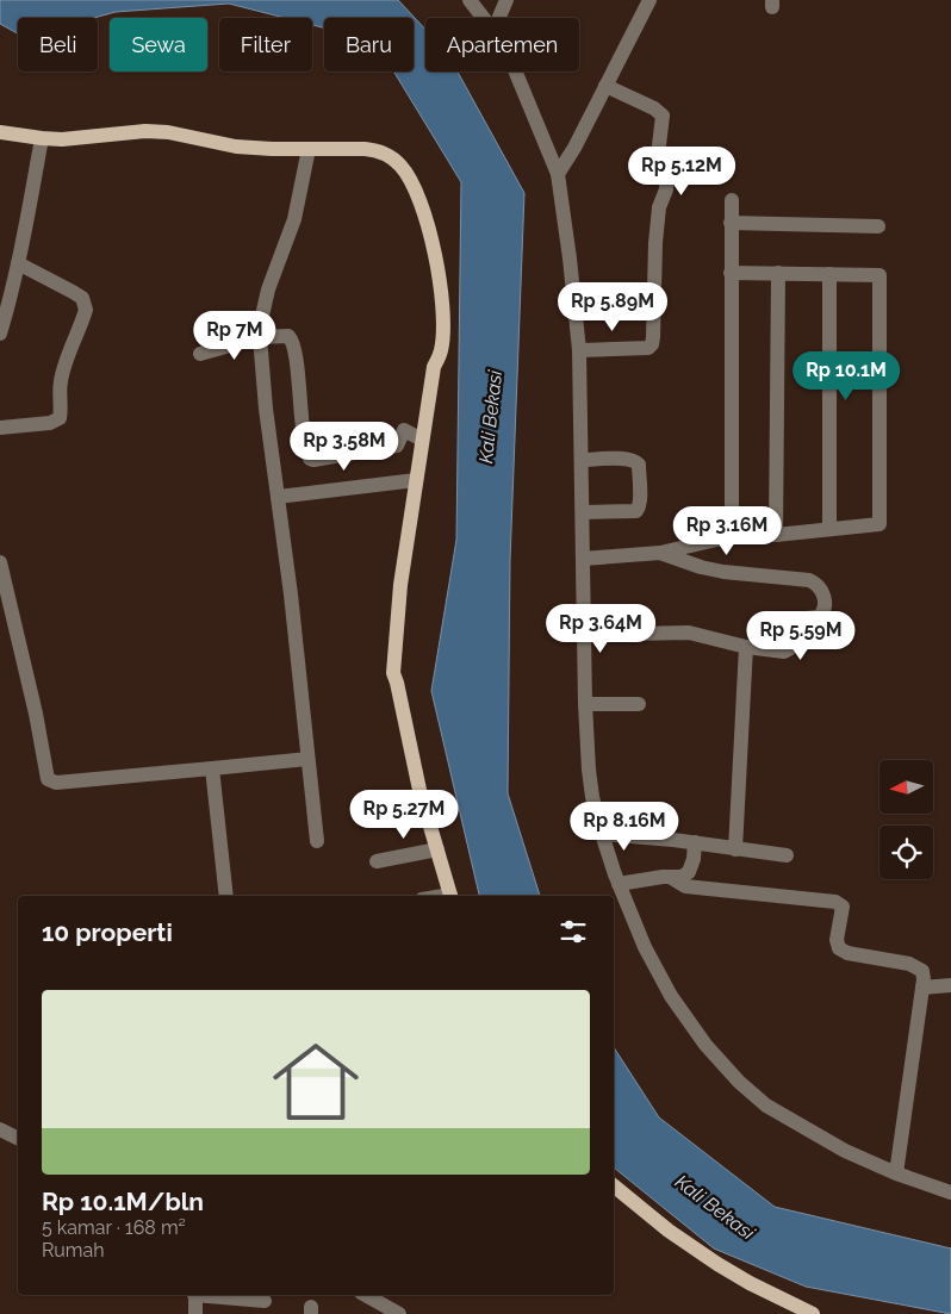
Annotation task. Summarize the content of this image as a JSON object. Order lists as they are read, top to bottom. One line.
{"water":["Kali Bekasi"],"north":"left","page":{"chip":["Beli","Sewa","Filter","Baru","Apartemen"],"price":["Rp 5.12M","Rp 5.89M","Rp 7M","Rp 10.1M","Rp 3.58M","Rp 3.16M","Rp 3.64M","Rp 5.59M","Rp 5.27M","Rp 8.16M"],"heading":"10 properti","list":[{"name":"Rp 10.1M/bln","note":"5 kamar · 168 m² · Rumah"}]}}
